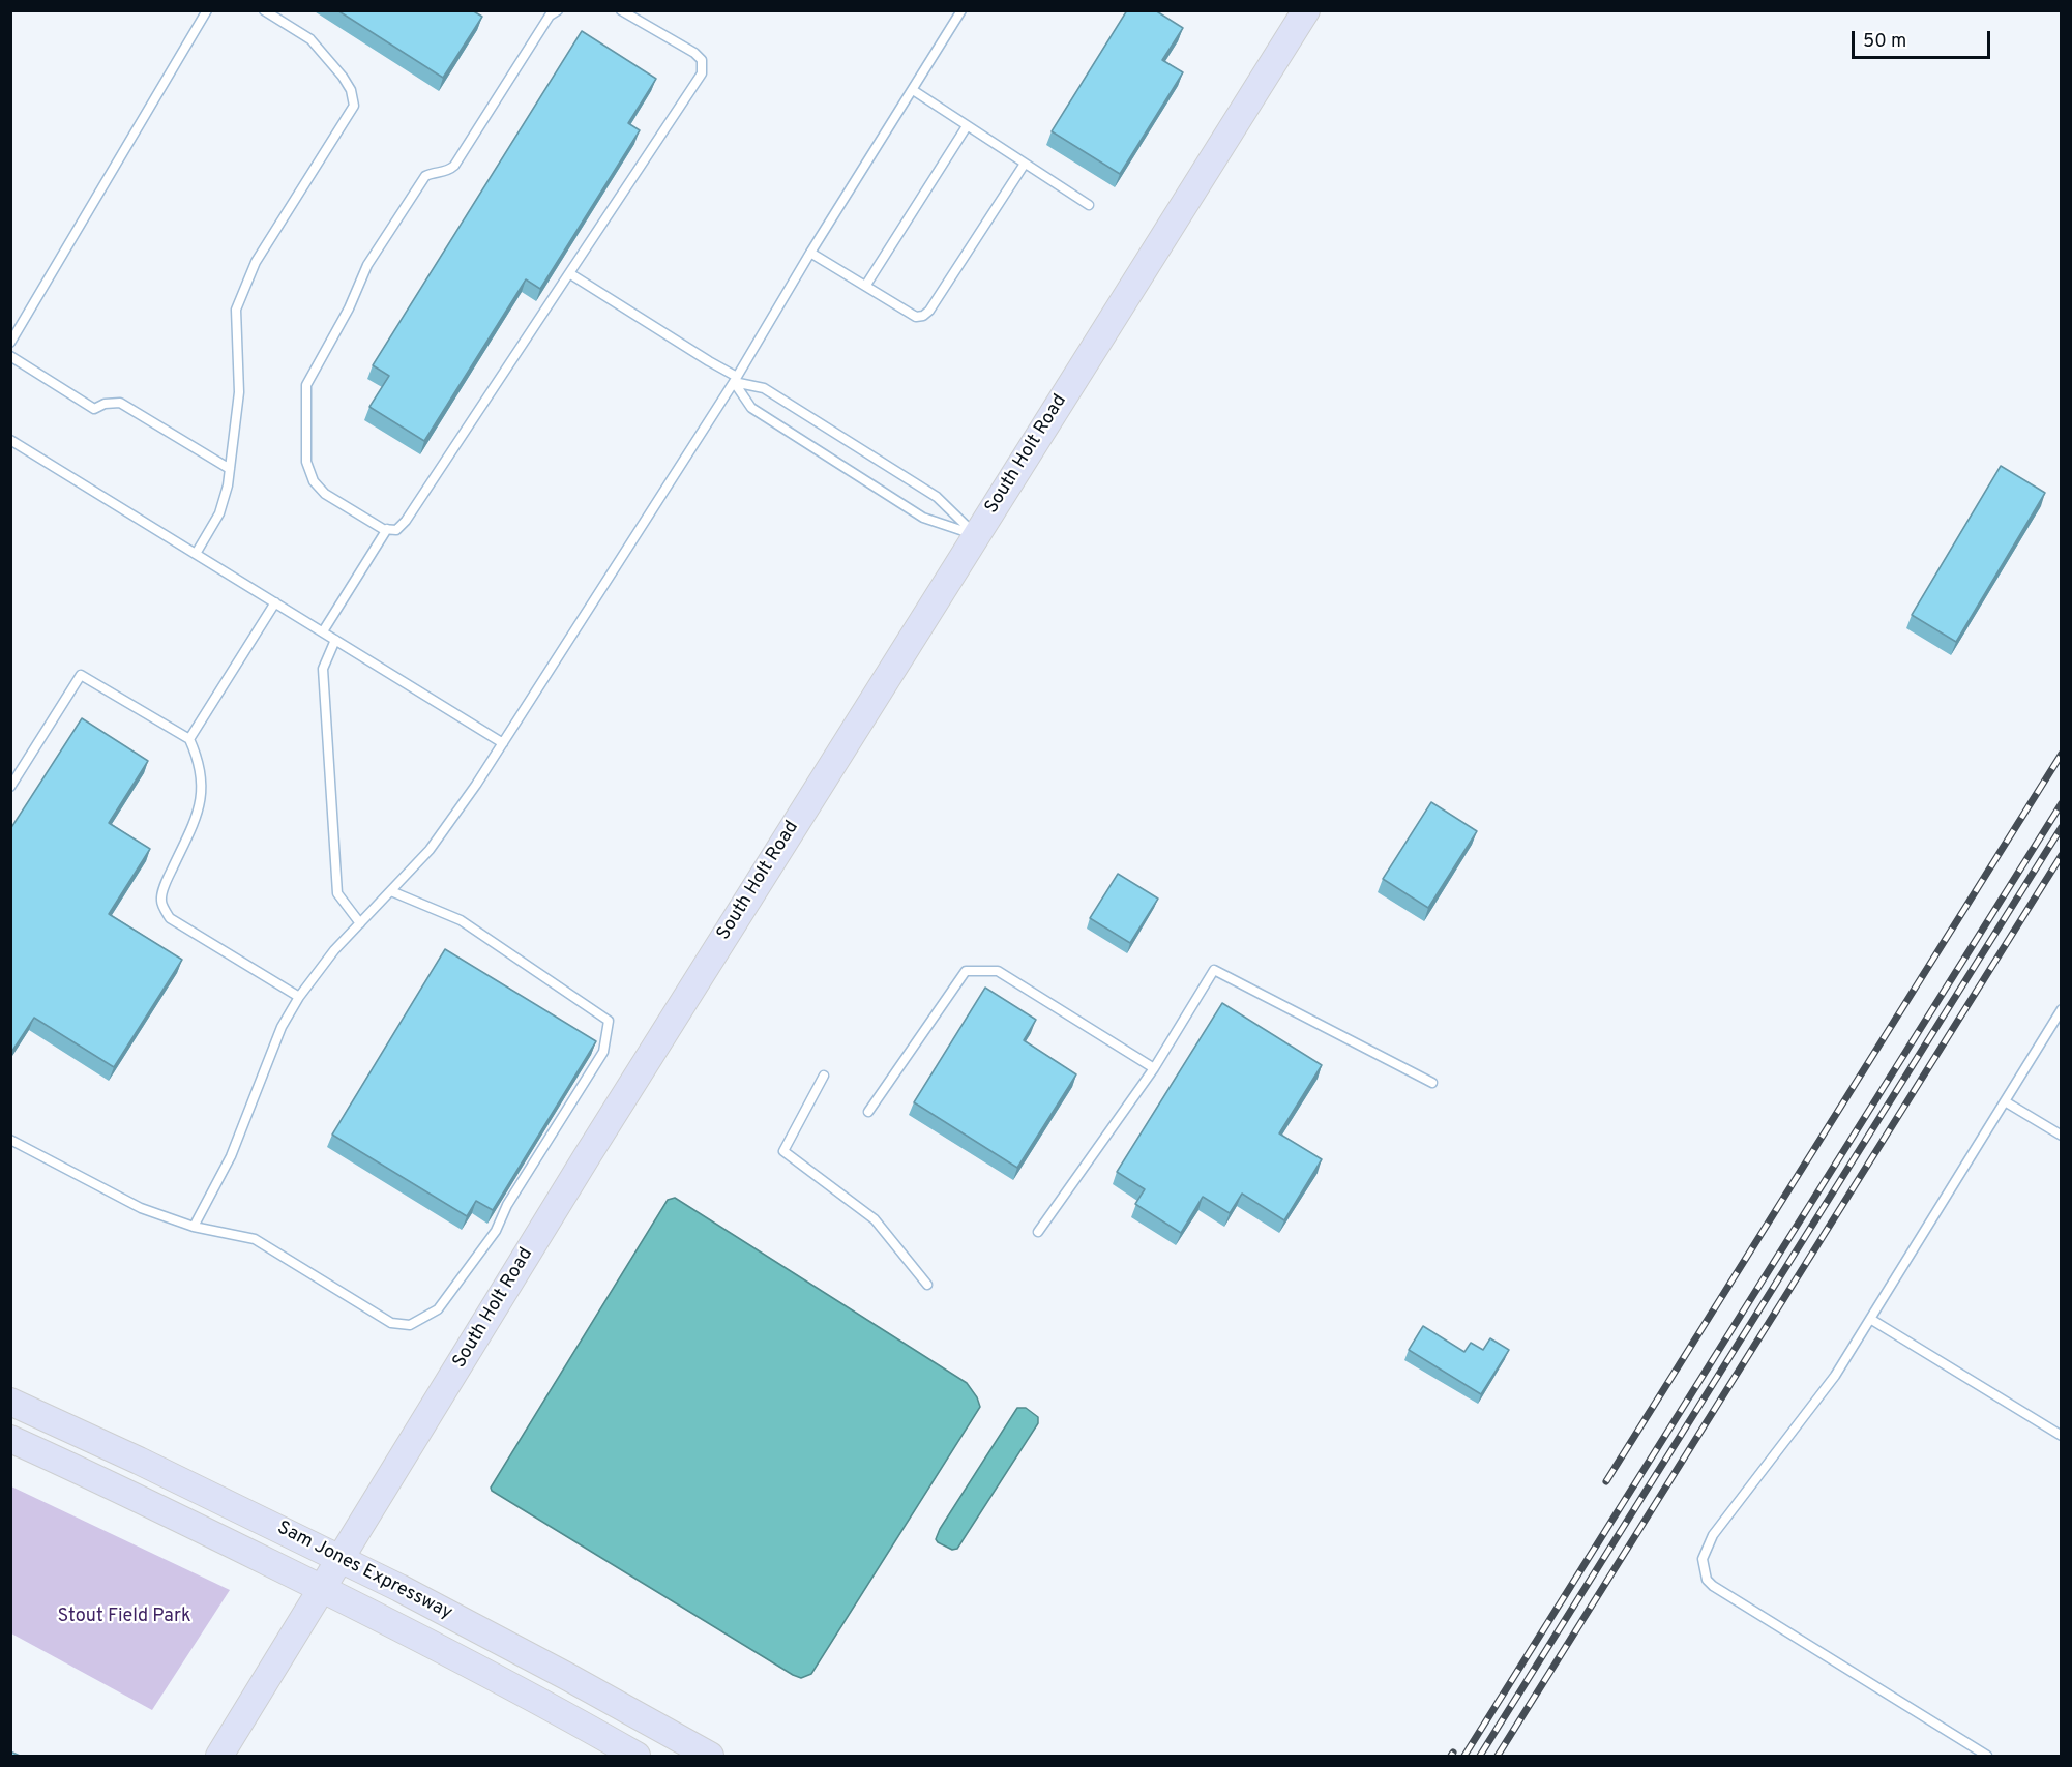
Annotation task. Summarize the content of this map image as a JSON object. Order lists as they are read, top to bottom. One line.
{"streets":{"main road":["South Holt Road","Sam Jones Expressway"]},"crossings":[["South Holt Road","Sam Jones Expressway"]],"parks":["Stout Field Park"],"scale_bar":"50 m"}
